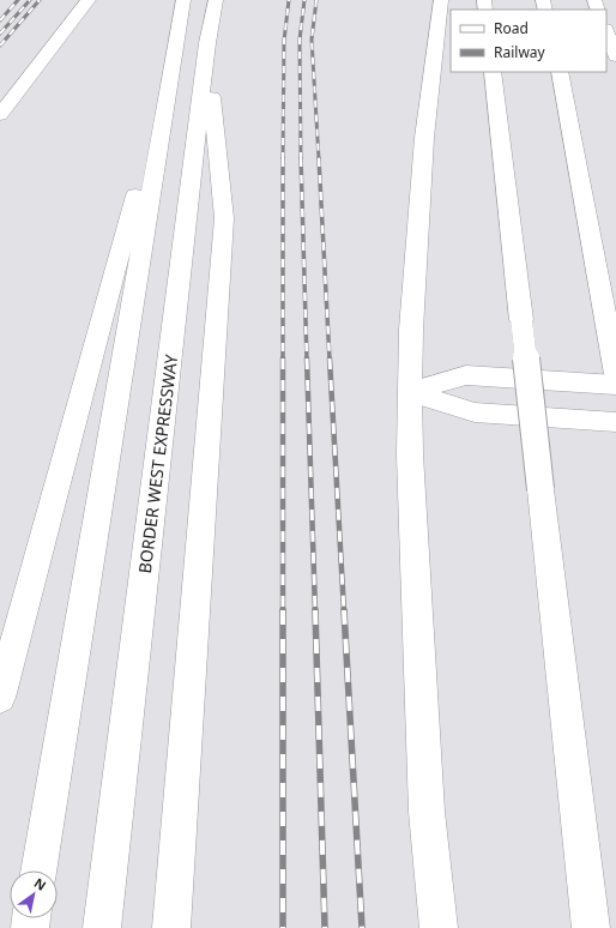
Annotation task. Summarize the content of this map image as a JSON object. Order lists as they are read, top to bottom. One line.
{"streets":{"main road":["BORDER WEST EXPRESSWAY"]},"legend":["Road","Railway"],"north":"top right"}
